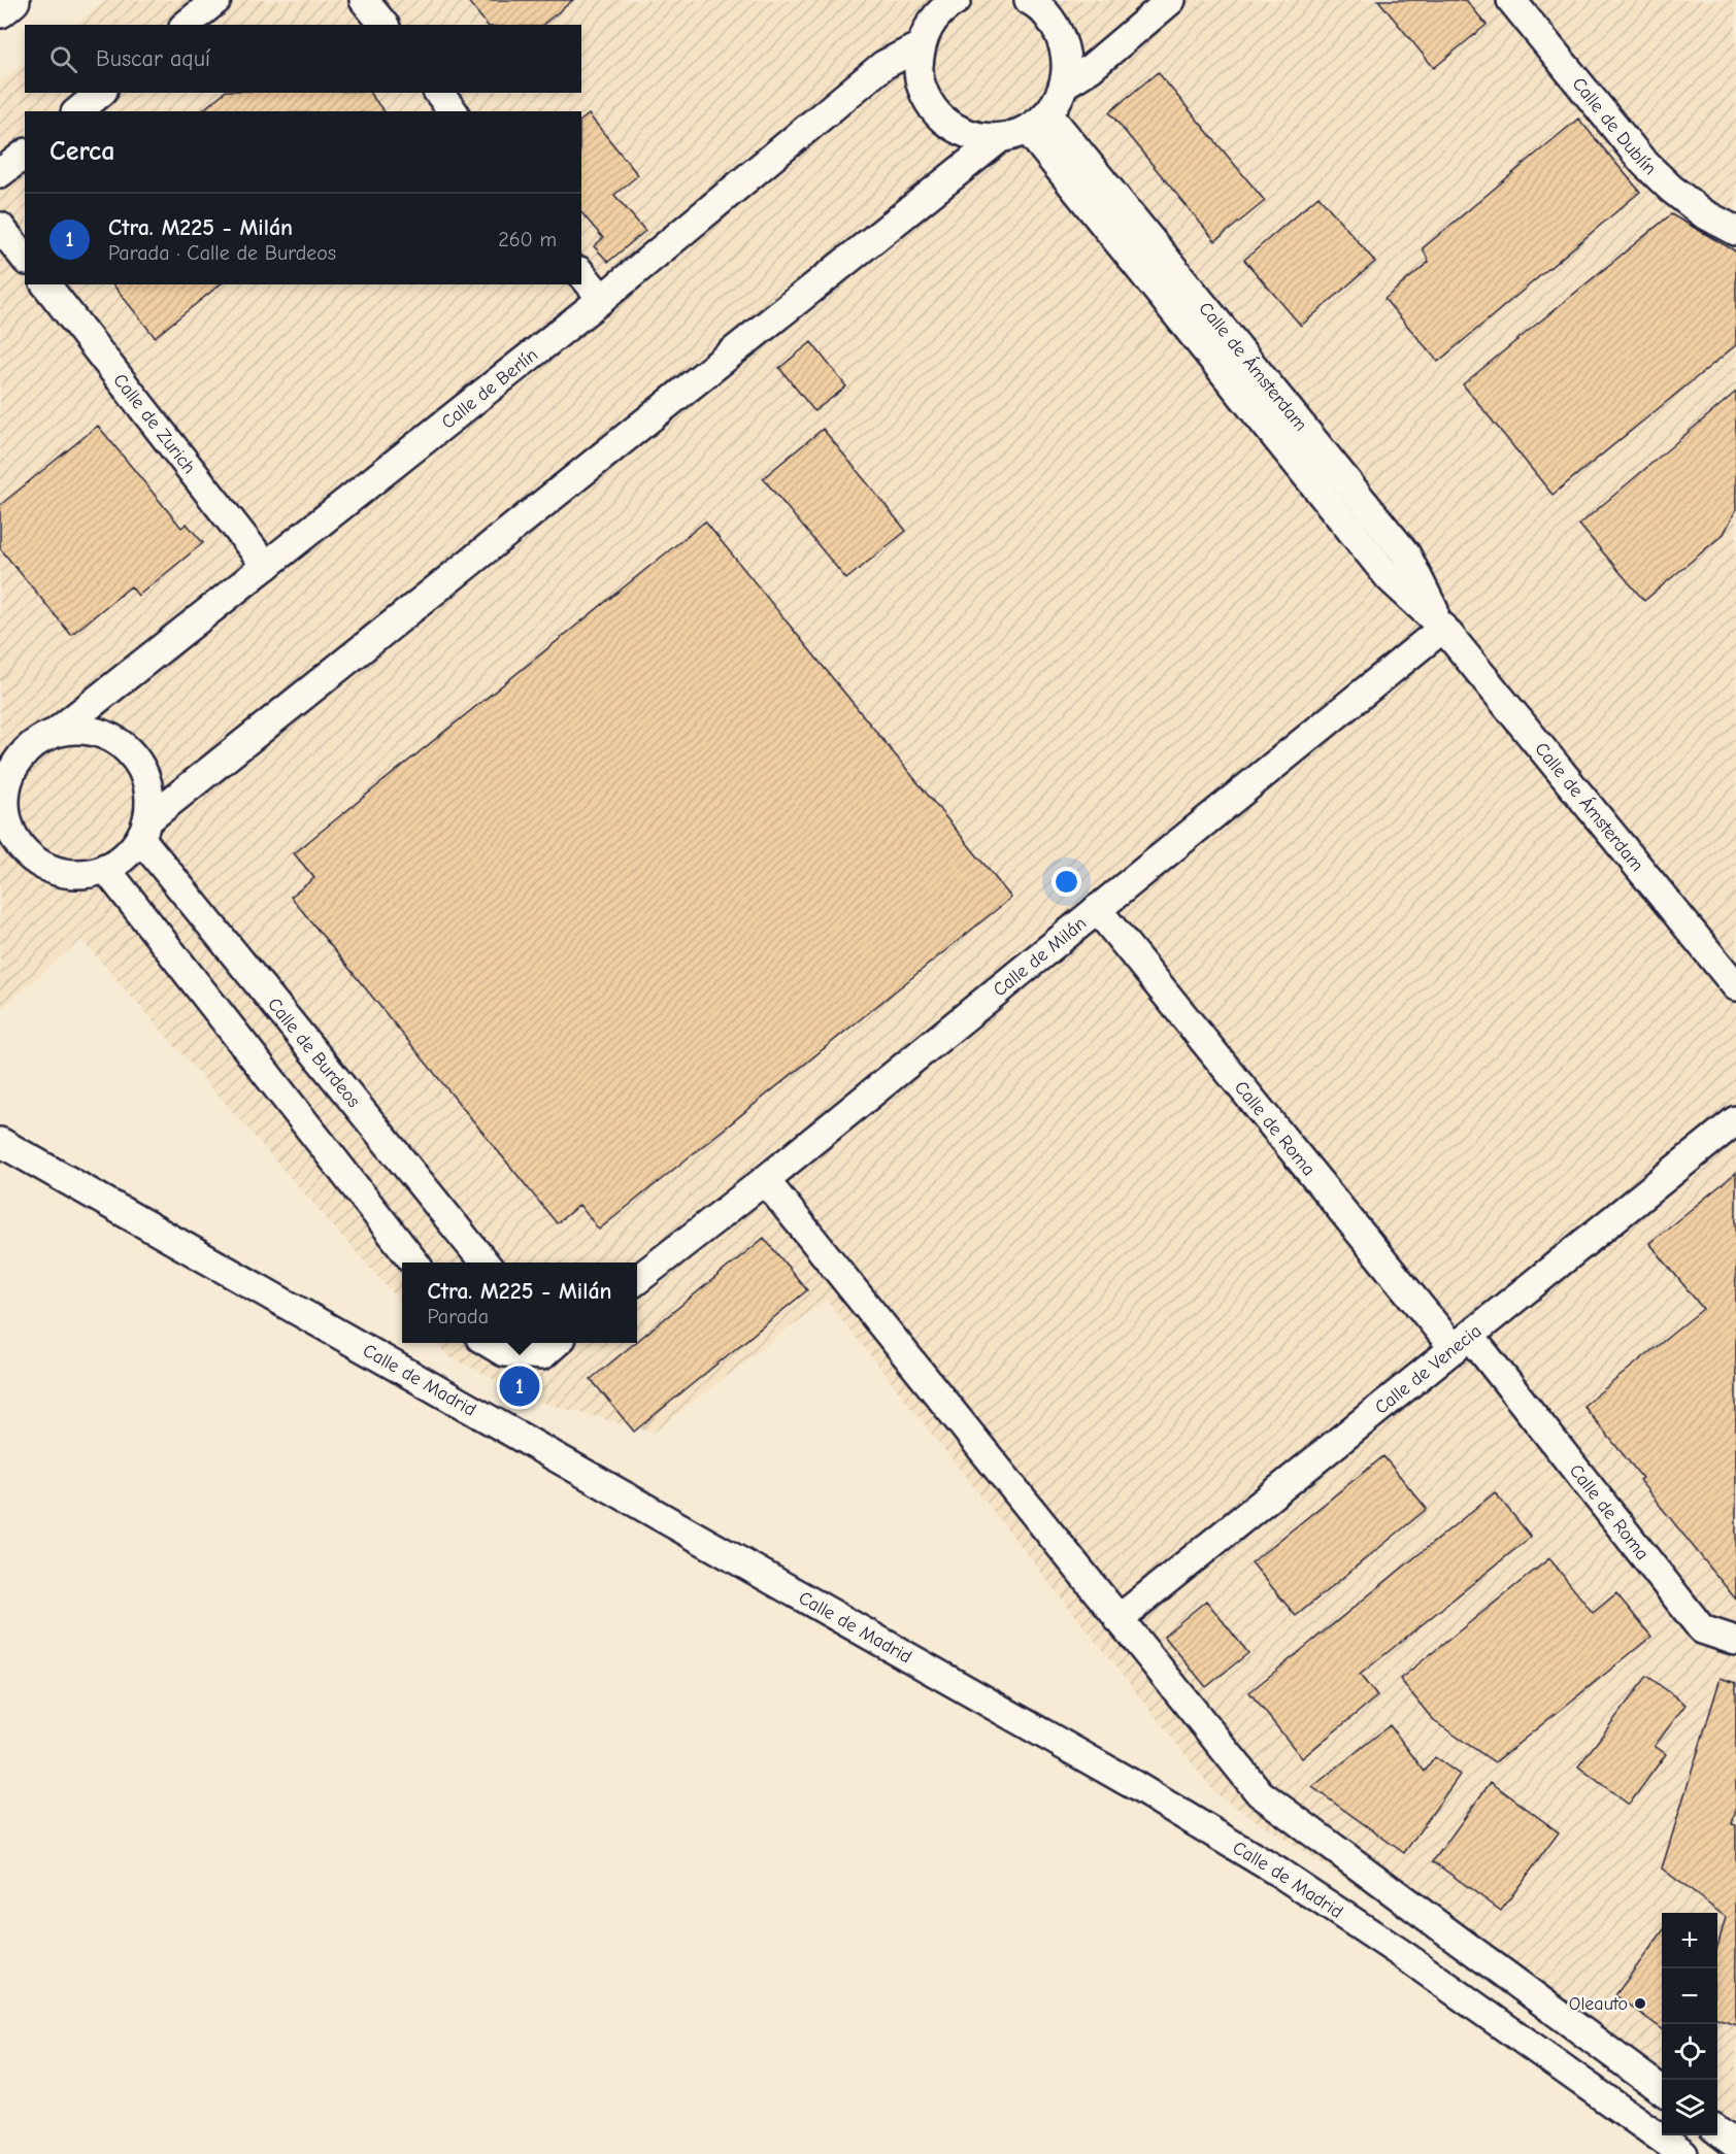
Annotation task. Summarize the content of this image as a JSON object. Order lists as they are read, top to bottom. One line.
{"streets":{"street":["Calle de Dublín","Calle de Ámsterdam","Calle de Berlín","Calle de Zurich","Calle de Milán","Calle de Burdeos","Calle de Roma","Calle de Venecia","Calle de Madrid"]},"crossings":[["Calle de Ámsterdam","Calle de Milán"],["Calle de Berlín","Calle de Zurich"],["Calle de Berlín","Calle de Burdeos"],["Calle de Milán","Calle de Roma"],["Calle de Roma","Calle de Venecia"]],"places":["Oleauto"],"page":{"search":"Buscar aquí","heading":"Cerca","list":[{"mark":"1","name":"Ctra. M225 - Milán","note":"Parada · Calle de Burdeos","value":"260 m"}],"popup":["Ctra. M225 - Milán","Parada"],"pins":"1","map_buttons":["+","−"]}}
